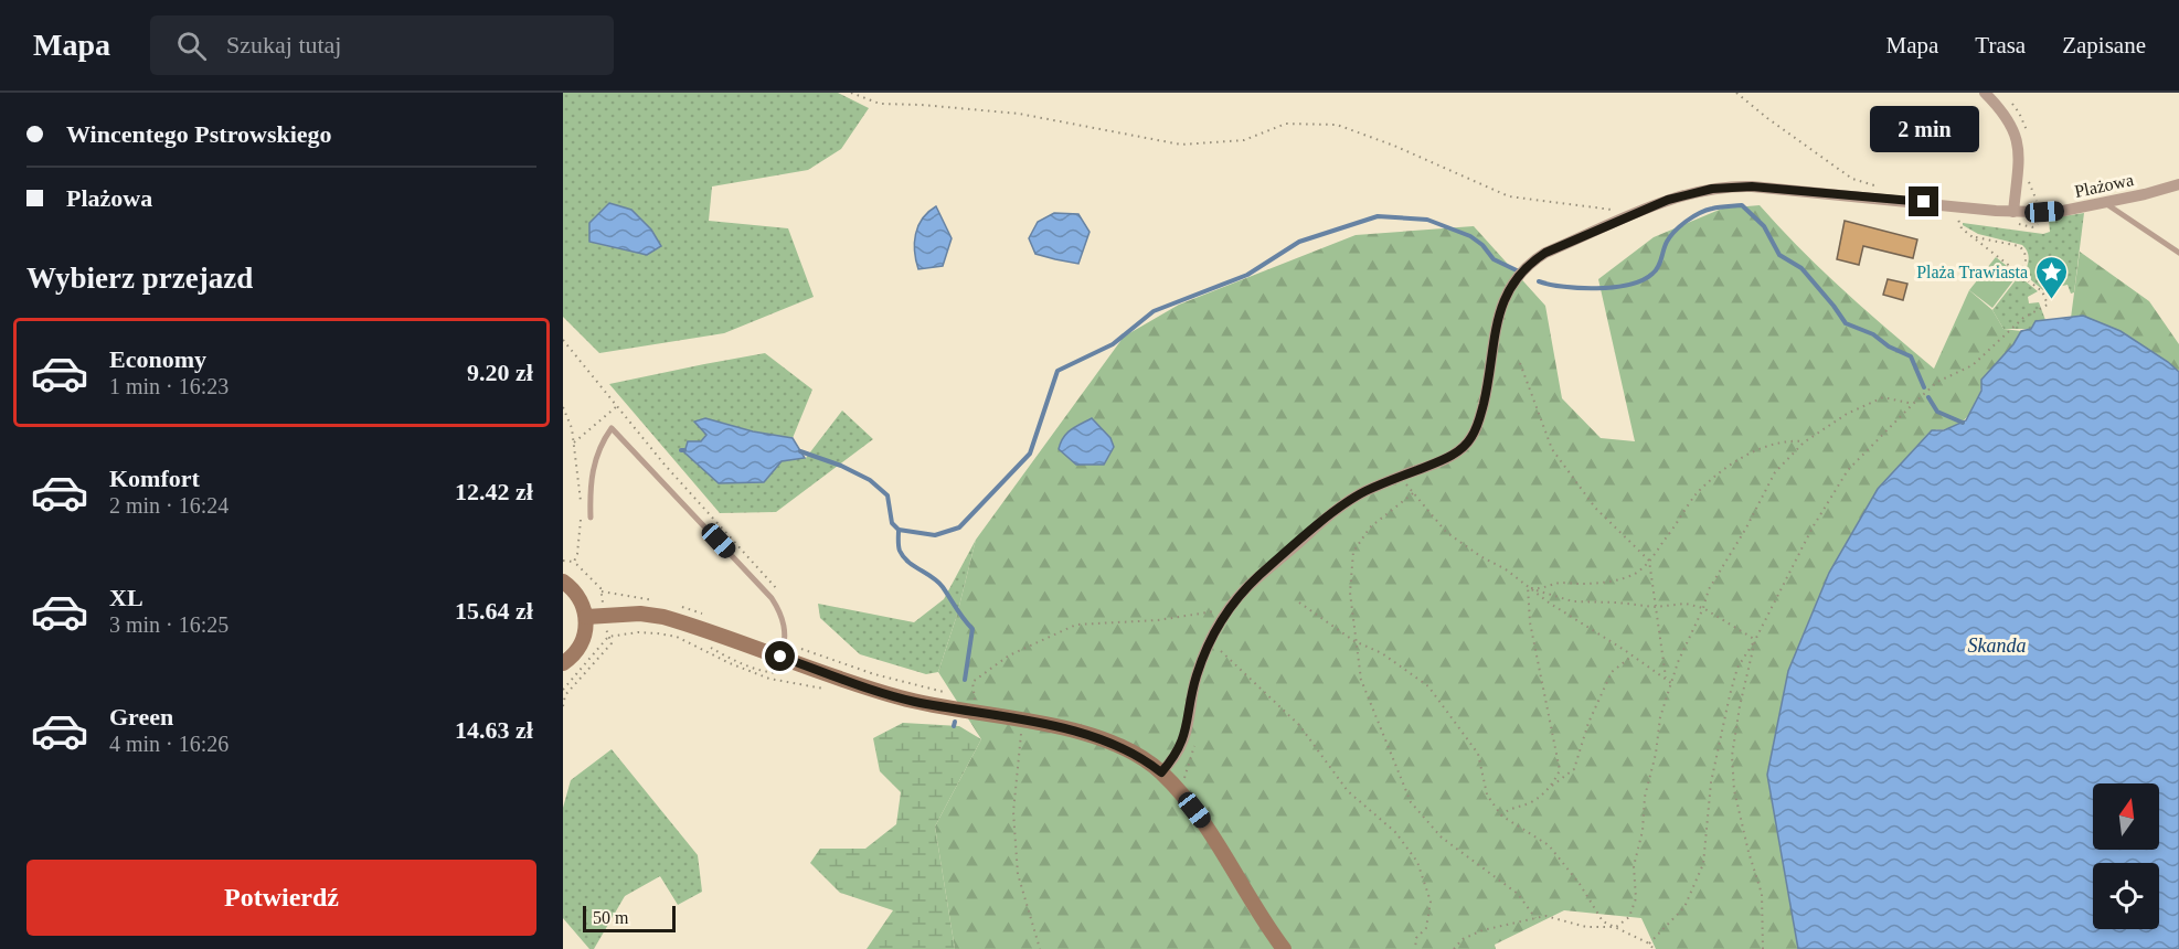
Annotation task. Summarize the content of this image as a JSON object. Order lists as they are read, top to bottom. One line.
{"streets":{"street":["Plażowa"]},"water":["Skanda"],"places":{"place":["Plaża Trawiasta"]},"scale_bar":"50 m","north":"top","page":{"header":"Mapa","search":"Szukaj tutaj","nav":["Mapa","Trasa","Zapisane"],"banner":["Wincentego Pstrowskiego","Plażowa"],"bubble":"2 min","heading":"Wybierz przejazd","list":[{"name":"Economy","note":"1 min · 16:23","value":"9.20 zł"},{"name":"Komfort","note":"2 min · 16:24","value":"12.42 zł"},{"name":"XL","note":"3 min · 16:25","value":"15.64 zł"},{"name":"Green","note":"4 min · 16:26","value":"14.63 zł"}],"buttons":"Potwierdź","scale":"50 m"}}
